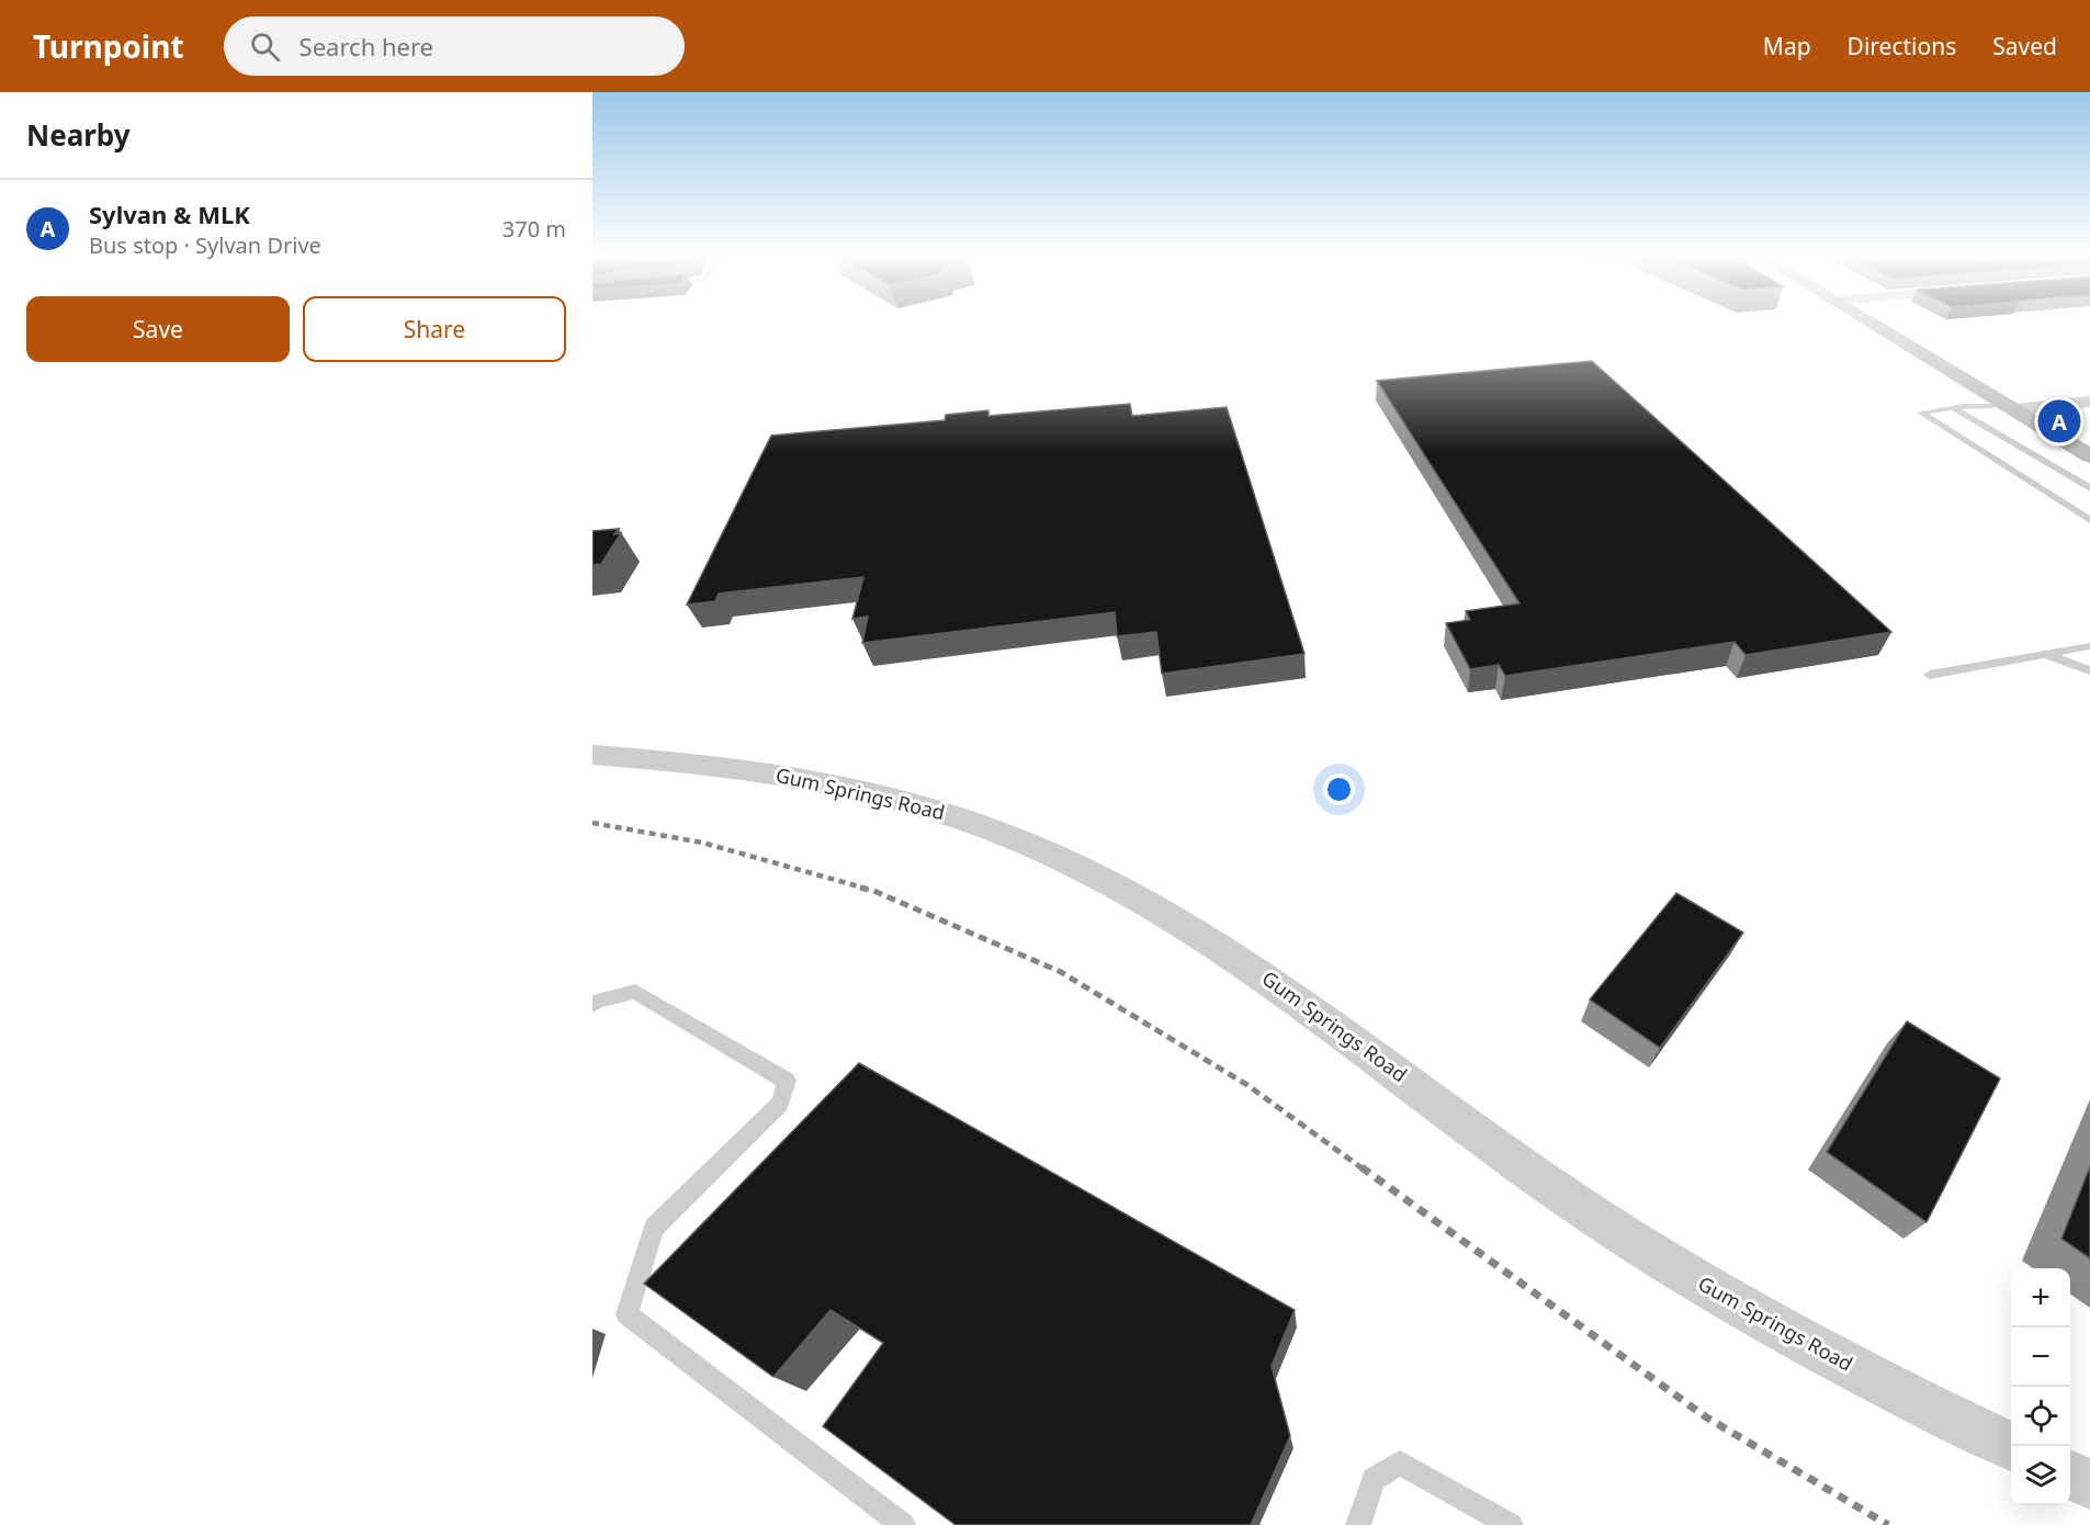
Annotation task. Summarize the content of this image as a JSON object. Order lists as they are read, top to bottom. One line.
{"streets":{"street":["Gum Springs Road"]},"page":{"header":"Turnpoint","search":"Search here","nav":["Map","Directions","Saved"],"heading":"Nearby","list":[{"mark":"A","name":"Sylvan & MLK","note":"Bus stop · Sylvan Drive","value":"370 m"}],"buttons":["Save","Share"],"pins":"A","map_buttons":["+","−"]}}
